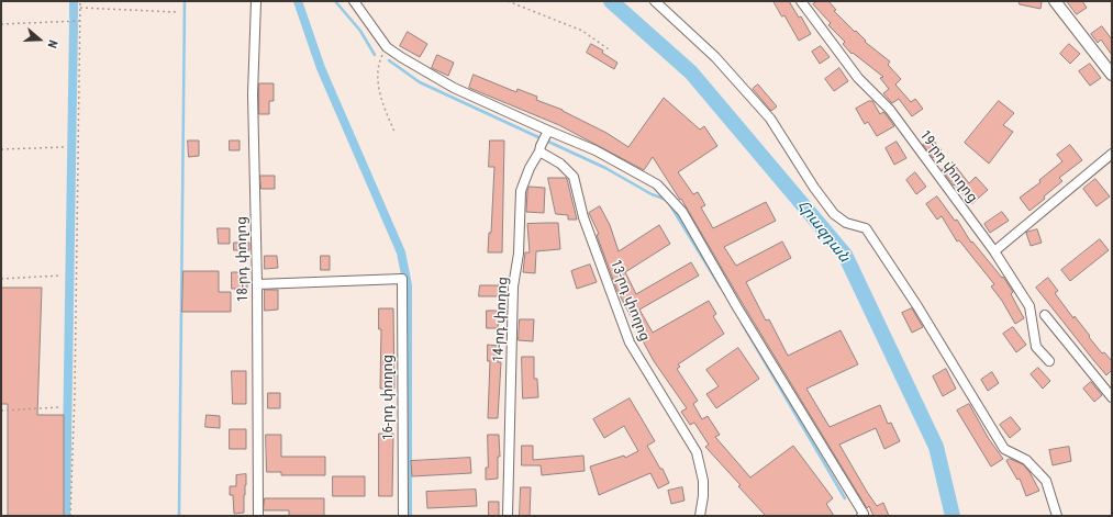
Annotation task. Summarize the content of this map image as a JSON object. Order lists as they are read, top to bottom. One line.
{"streets":{"street":["19-րդ փողոց","18-րդ փողոց","13-րդ փողոց","14-րդ փողոց","16-րդ փողոց"]},"crossings":[["18-րդ փողոց","16-րդ փողոց"],["13-րդ փողոց","14-րդ փողոց"]],"water":["Հրազդան"],"north":"right"}
